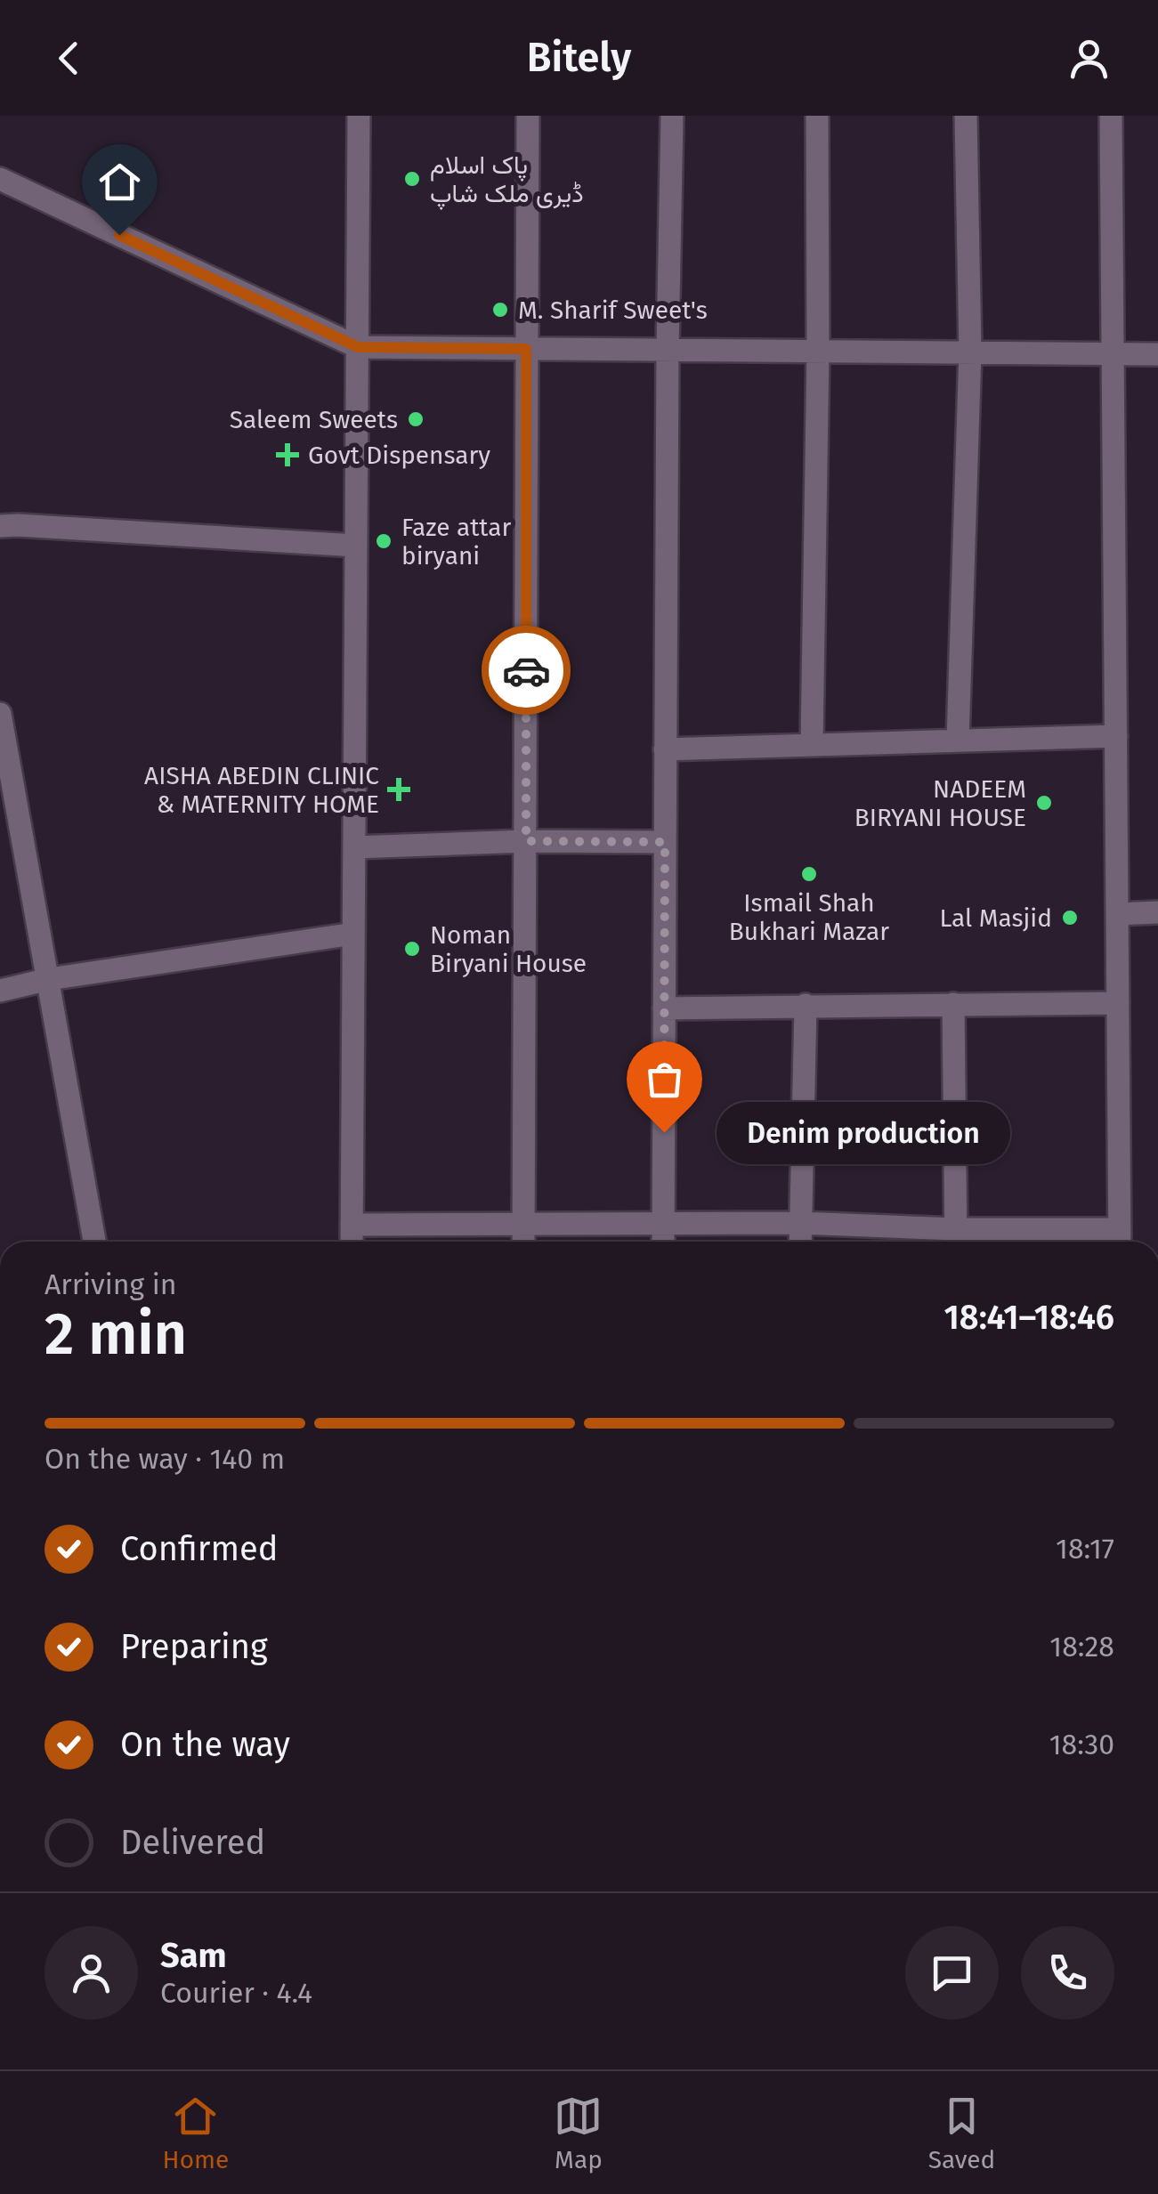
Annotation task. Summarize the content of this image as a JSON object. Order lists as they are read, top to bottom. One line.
{"places":{"other":["پاک اسلام ڈیری ملک شاپ","M. Sharif Sweet's","Saleem Sweets","Faze attar biryani","NADEEM BIRYANI HOUSE","Ismail Shah Bukhari Mazar","Lal Masjid","Noman Biryani House","Denim production"],"health":["Govt Dispensary","AISHA ABEDIN CLINIC & MATERNITY HOME"]},"page":{"header":"Bitely","bubble":"Denim production","heading":["2 min","Arriving in","18:41–18:46"],"panel":["Sam","Courier · 4.4"],"bar":"On the way · 140 m","list":[["Confirmed","18:17"],["Preparing","18:28"],["On the way","18:30"],"Delivered"],"tabs":["Home","Map","Saved"]}}
